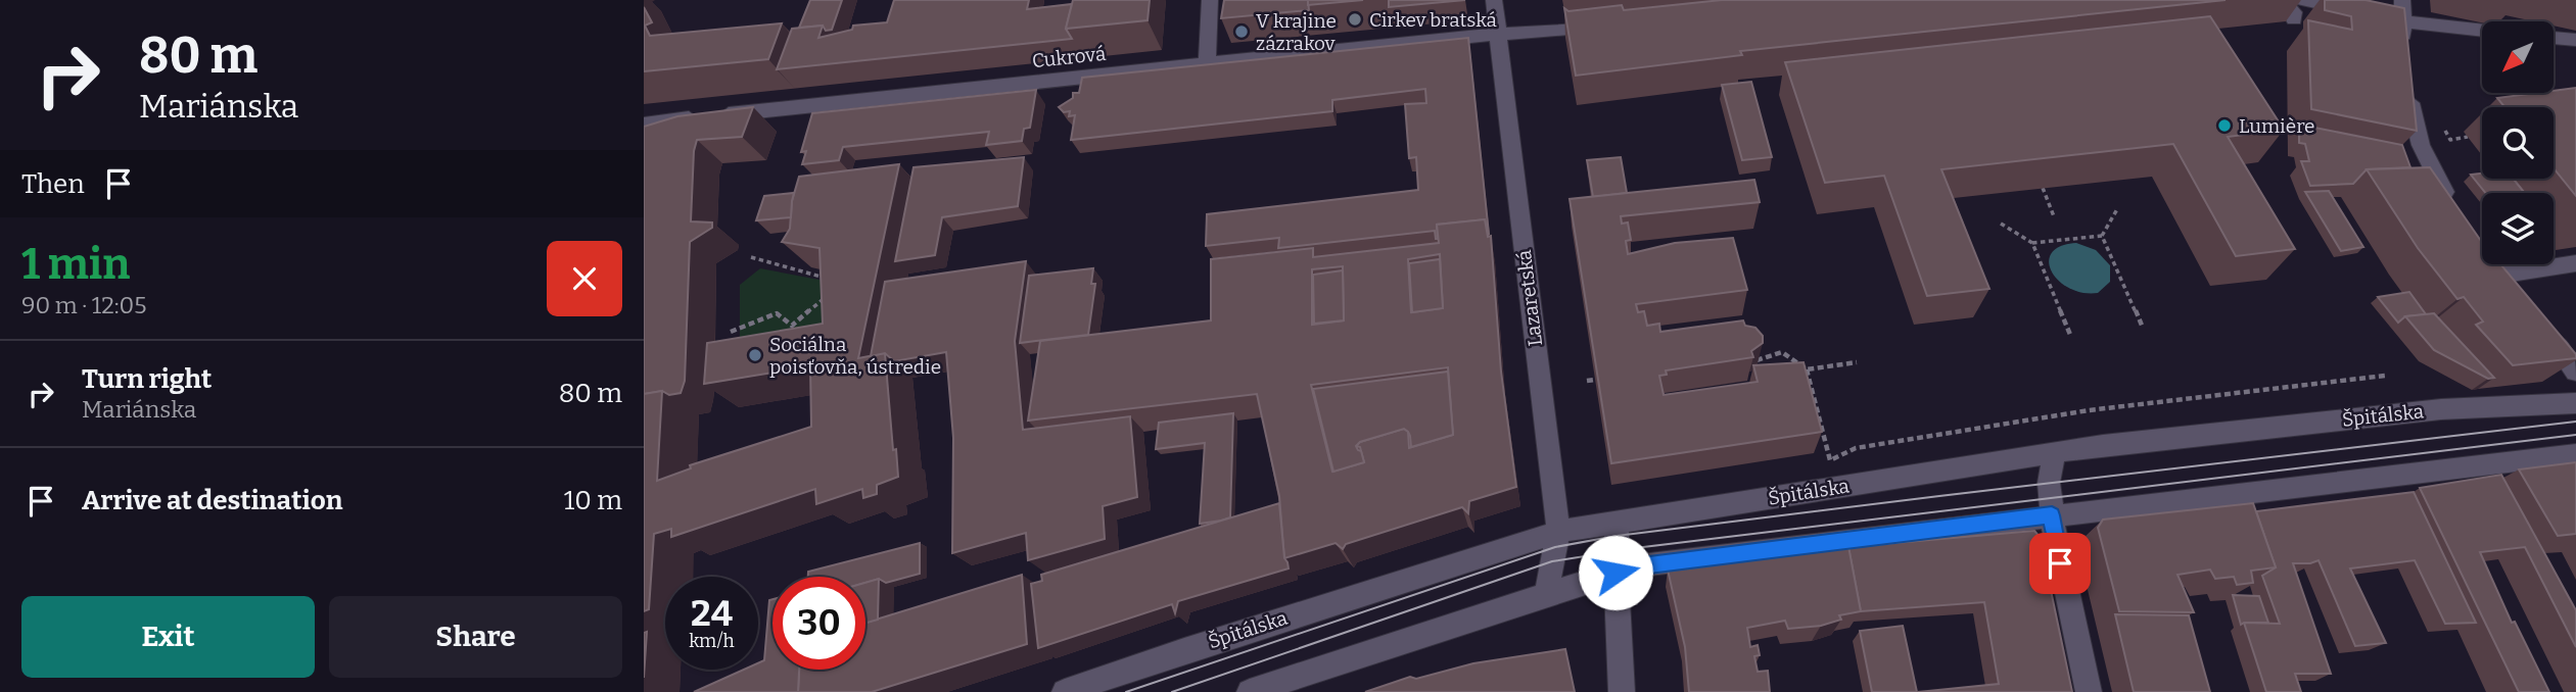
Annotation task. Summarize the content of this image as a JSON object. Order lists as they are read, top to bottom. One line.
{"streets":{"street":["Cukrová","Lazaretská","Špitálska"]},"crossings":[["Cukrová","Lazaretská"],["Lazaretská","Špitálska"]],"places":["Cirkev bratská","V krajine zázrakov","Lumière","Sociálna poisťovňa, ústredie"],"north":"bottom left","page":{"turn":["80 m","Mariánska"],"then":"Then","heading":["1 min","90 m · 12:05"],"list":[{"name":"Turn right","note":"Mariánska","value":"80 m"},{"name":"Arrive at destination","value":"10 m"}],"speed":"24 km/h","limit":"30","buttons":["Exit","Share"]}}
